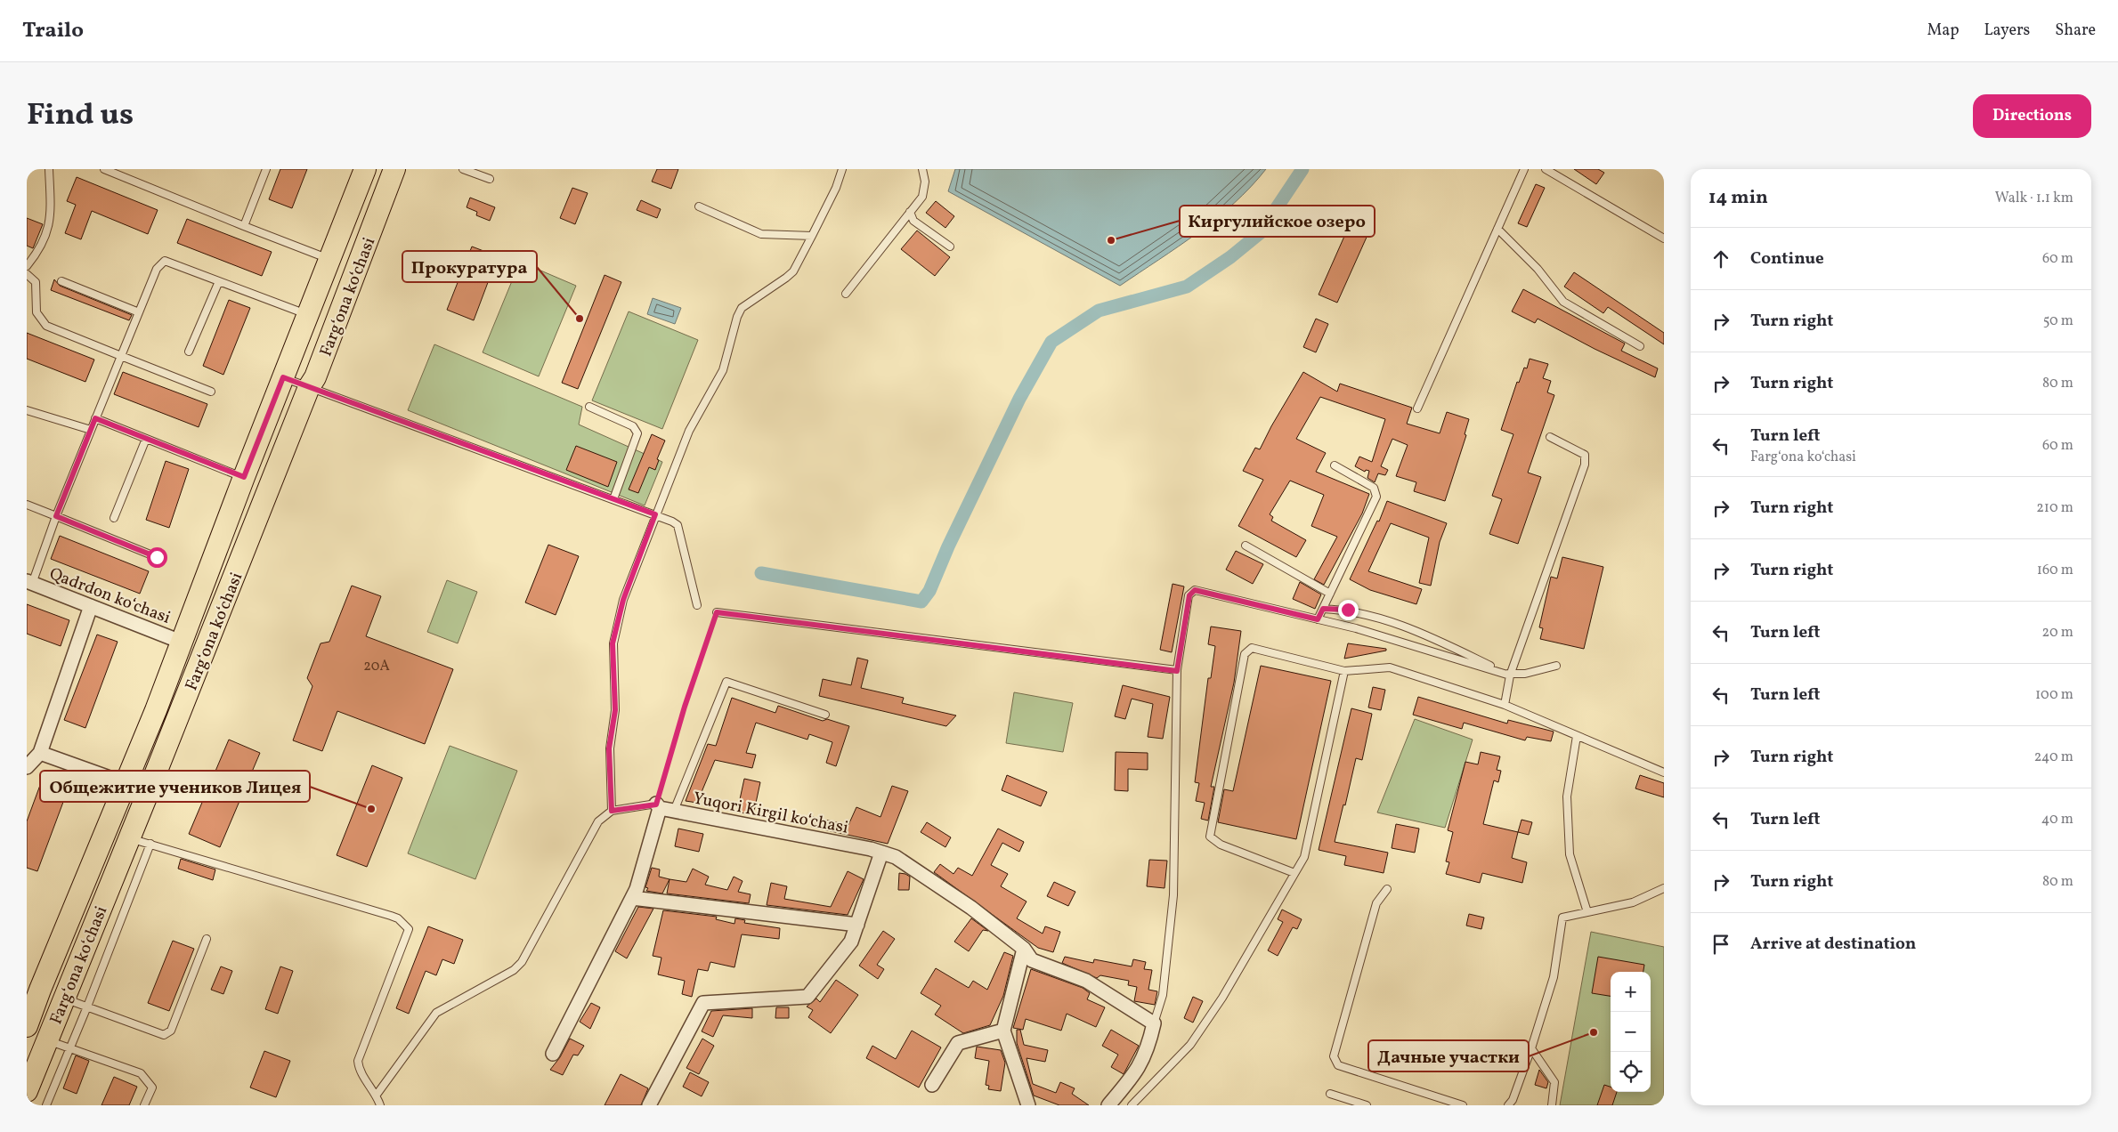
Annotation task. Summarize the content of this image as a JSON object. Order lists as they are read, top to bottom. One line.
{"streets":{"main road":["Fargʻona koʻchasi"],"street":["Qadrdon koʻchasi","Yuqori Kirgil koʻchasi"]},"crossings":[["Fargʻona koʻchasi","Qadrdon koʻchasi"]],"places":["Киргулийское озеро","Прокуратура","Общежитие учеников Лицея","Дачные участки"],"house_numbers":["20А"],"page":{"header":"Trailo","nav":["Map","Layers","Share"],"title":"Find us","buttons":"Directions","heading":["14 min","Walk · 1.1 km"],"list":[["Continue","60 m"],["Turn right","50 m"],["Turn right","80 m"],["Turn left","Fargʻona koʻchasi","60 m"],["Turn right","210 m"],["Turn right","160 m"],["Turn left","20 m"],["Turn left","100 m"],["Turn right","240 m"],["Turn left","40 m"],["Turn right","80 m"],"Arrive at destination"],"map_buttons":["+","−"]}}
